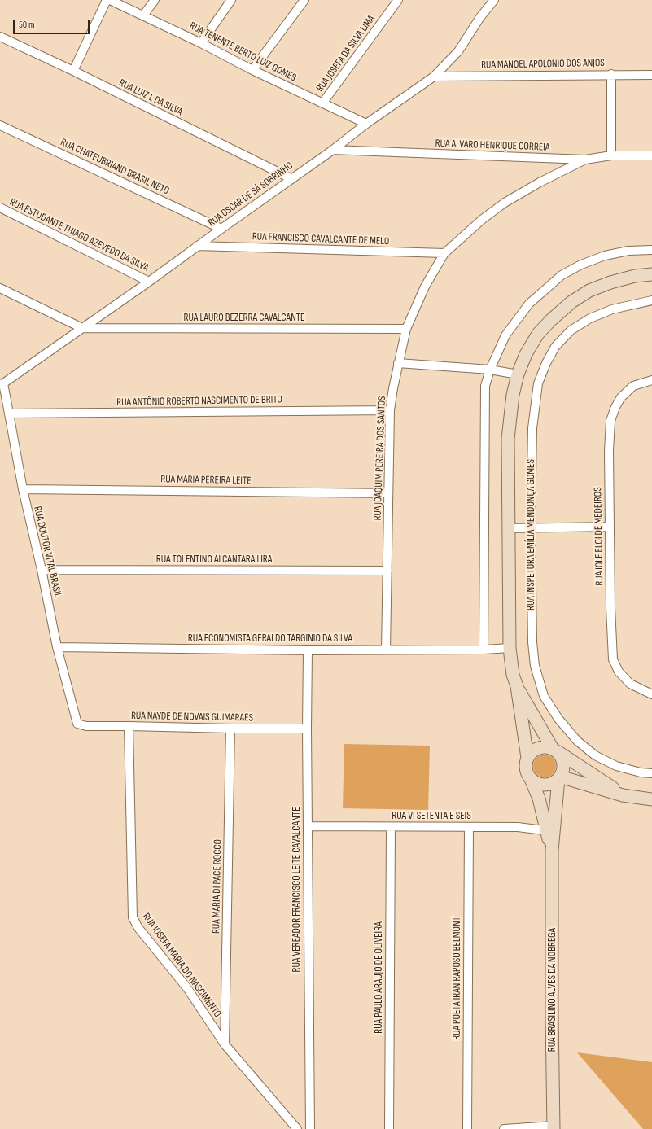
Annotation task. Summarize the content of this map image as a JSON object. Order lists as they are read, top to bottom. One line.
{"streets":{"main road":["RUA INSPETORA EMÍLIA MENDONÇA GOMES","RUA BRASILINO ALVES DA NOBREGA"],"street":["RUA TENENTE BERTO LUIZ GOMES","RUA JOSEFA DA SILVA LIMA","RUA MANOEL APOLONIO DOS ANJOS","RUA LUIZ L DA SILVA","RUA ALVARO HENRIQUE CORREIA","RUA CHATEUBRIAND BRASIL NETO","RUA OSCAR DE SÁ SOBRINHO","RUA ESTUDANTE THIAGO AZEVEDO DA SILVA","RUA FRANCISCO CAVALCANTE DE MELO","RUA LAURO BEZERRA CAVALCANTE","RUA ANTÔNIO ROBERTO NASCIMENTO DE BRITO","RUA JOAQUIM PEREIRA DOS SANTOS","RUA MARIA PEREIRA LEITE","RUA IOLE ELOI DE MEDEIROS","RUA DOUTOR VITAL BRASIL","RUA TOLENTINO ALCANTARA LIRA","RUA ECONOMISTA GERALDO TARGINIO DA SILVA","RUA NAYDE DE NOVAIS GUIMARAES","RUA VI SETENTA E SEIS","RUA MARIA DI PACE ROCCO","RUA VEREADOR FRANCISCO LEITE CAVALCANTE","RUA JOSEFA MARIA DO NASCIMENTO","RUA PAULO ARAUJO DE OLIVEIRA","RUA POETA IRAN RAPOSO BELMONT"]},"crossings":[["RUA TENENTE BERTO LUIZ GOMES","RUA JOSEFA DA SILVA LIMA"],["RUA TENENTE BERTO LUIZ GOMES","RUA OSCAR DE SÁ SOBRINHO"],["RUA MANOEL APOLONIO DOS ANJOS","RUA OSCAR DE SÁ SOBRINHO"],["RUA LUIZ L DA SILVA","RUA OSCAR DE SÁ SOBRINHO"],["RUA ALVARO HENRIQUE CORREIA","RUA OSCAR DE SÁ SOBRINHO"],["RUA ALVARO HENRIQUE CORREIA","RUA JOAQUIM PEREIRA DOS SANTOS"],["RUA CHATEUBRIAND BRASIL NETO","RUA OSCAR DE SÁ SOBRINHO"],["RUA OSCAR DE SÁ SOBRINHO","RUA ESTUDANTE THIAGO AZEVEDO DA SILVA"],["RUA OSCAR DE SÁ SOBRINHO","RUA FRANCISCO CAVALCANTE DE MELO"],["RUA OSCAR DE SÁ SOBRINHO","RUA LAURO BEZERRA CAVALCANTE"],["RUA OSCAR DE SÁ SOBRINHO","RUA DOUTOR VITAL BRASIL"],["RUA FRANCISCO CAVALCANTE DE MELO","RUA JOAQUIM PEREIRA DOS SANTOS"],["RUA LAURO BEZERRA CAVALCANTE","RUA JOAQUIM PEREIRA DOS SANTOS"],["RUA ANTÔNIO ROBERTO NASCIMENTO DE BRITO","RUA JOAQUIM PEREIRA DOS SANTOS"],["RUA ANTÔNIO ROBERTO NASCIMENTO DE BRITO","RUA DOUTOR VITAL BRASIL"],["RUA JOAQUIM PEREIRA DOS SANTOS","RUA MARIA PEREIRA LEITE"],["RUA JOAQUIM PEREIRA DOS SANTOS","RUA TOLENTINO ALCANTARA LIRA"],["RUA JOAQUIM PEREIRA DOS SANTOS","RUA ECONOMISTA GERALDO TARGINIO DA SILVA"],["RUA MARIA PEREIRA LEITE","RUA DOUTOR VITAL BRASIL"],["RUA INSPETORA EMÍLIA MENDONÇA GOMES","RUA BRASILINO ALVES DA NOBREGA"],["RUA DOUTOR VITAL BRASIL","RUA TOLENTINO ALCANTARA LIRA"],["RUA DOUTOR VITAL BRASIL","RUA ECONOMISTA GERALDO TARGINIO DA SILVA"],["RUA DOUTOR VITAL BRASIL","RUA NAYDE DE NOVAIS GUIMARAES"],["RUA ECONOMISTA GERALDO TARGINIO DA SILVA","RUA VEREADOR FRANCISCO LEITE CAVALCANTE"],["RUA NAYDE DE NOVAIS GUIMARAES","RUA MARIA DI PACE ROCCO"],["RUA NAYDE DE NOVAIS GUIMARAES","RUA VEREADOR FRANCISCO LEITE CAVALCANTE"],["RUA NAYDE DE NOVAIS GUIMARAES","RUA JOSEFA MARIA DO NASCIMENTO"],["RUA VI SETENTA E SEIS","RUA VEREADOR FRANCISCO LEITE CAVALCANTE"],["RUA VI SETENTA E SEIS","RUA PAULO ARAUJO DE OLIVEIRA"],["RUA VI SETENTA E SEIS","RUA POETA IRAN RAPOSO BELMONT"],["RUA VI SETENTA E SEIS","RUA BRASILINO ALVES DA NOBREGA"],["RUA MARIA DI PACE ROCCO","RUA JOSEFA MARIA DO NASCIMENTO"]],"scale_bar":"50 m"}
